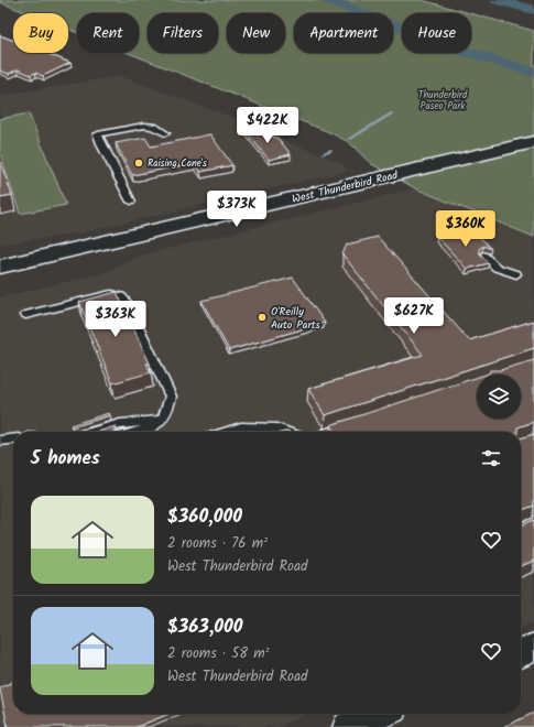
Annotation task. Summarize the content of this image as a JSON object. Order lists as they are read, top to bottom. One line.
{"streets":{"main road":["West Thunderbird Road"]},"parks":["Thunderbird Paseo Park"],"places":["Raising Cane's","O'Reilly Auto Parts"],"page":{"chip":["Buy","Rent","Filters","New","Apartment","House"],"price":["$422K","$373K","$360K","$627K","$363K"],"heading":"5 homes","list":[{"name":"$360,000","note":"2 rooms · 76 m² · West Thunderbird Road"},{"name":"$363,000","note":"2 rooms · 58 m² · West Thunderbird Road"}]}}
